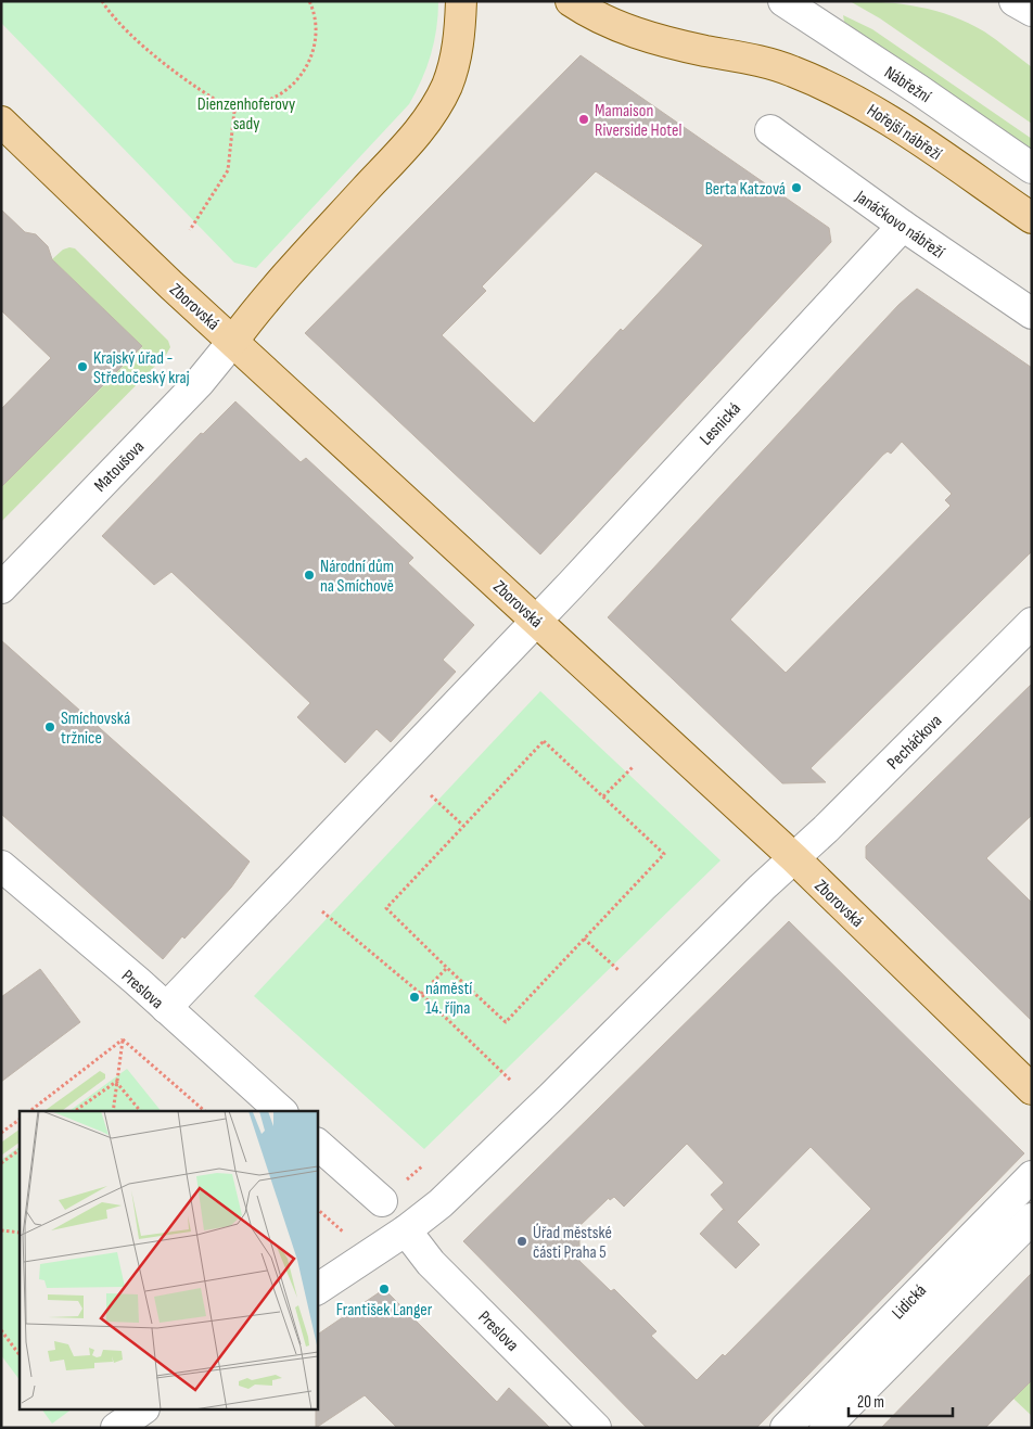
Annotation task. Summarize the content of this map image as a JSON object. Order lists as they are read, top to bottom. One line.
{"streets":{"main road":["Hořejší nábřeží","Zborovská"],"street":["Nábřežní","Janáčkovo nábřeží","Lesnická","Matoušova","Pecháčkova","Preslova","Lidická"]},"crossings":[["Janáčkovo nábřeží","Lesnická"],["Zborovská","Lesnická"],["Zborovská","Matoušova"],["Zborovská","Pecháčkova"]],"parks":["Dienzenhoferovy sady"],"places":["Mamaison Riverside Hotel","Berta Katzová","Krajský úřad - Středočeský kraj","Národní dům na Smíchově","Smíchovská tržnice","náměstí 14. října","Úřad městské části Praha 5","František Langer"],"scale_bar":"20 m"}
